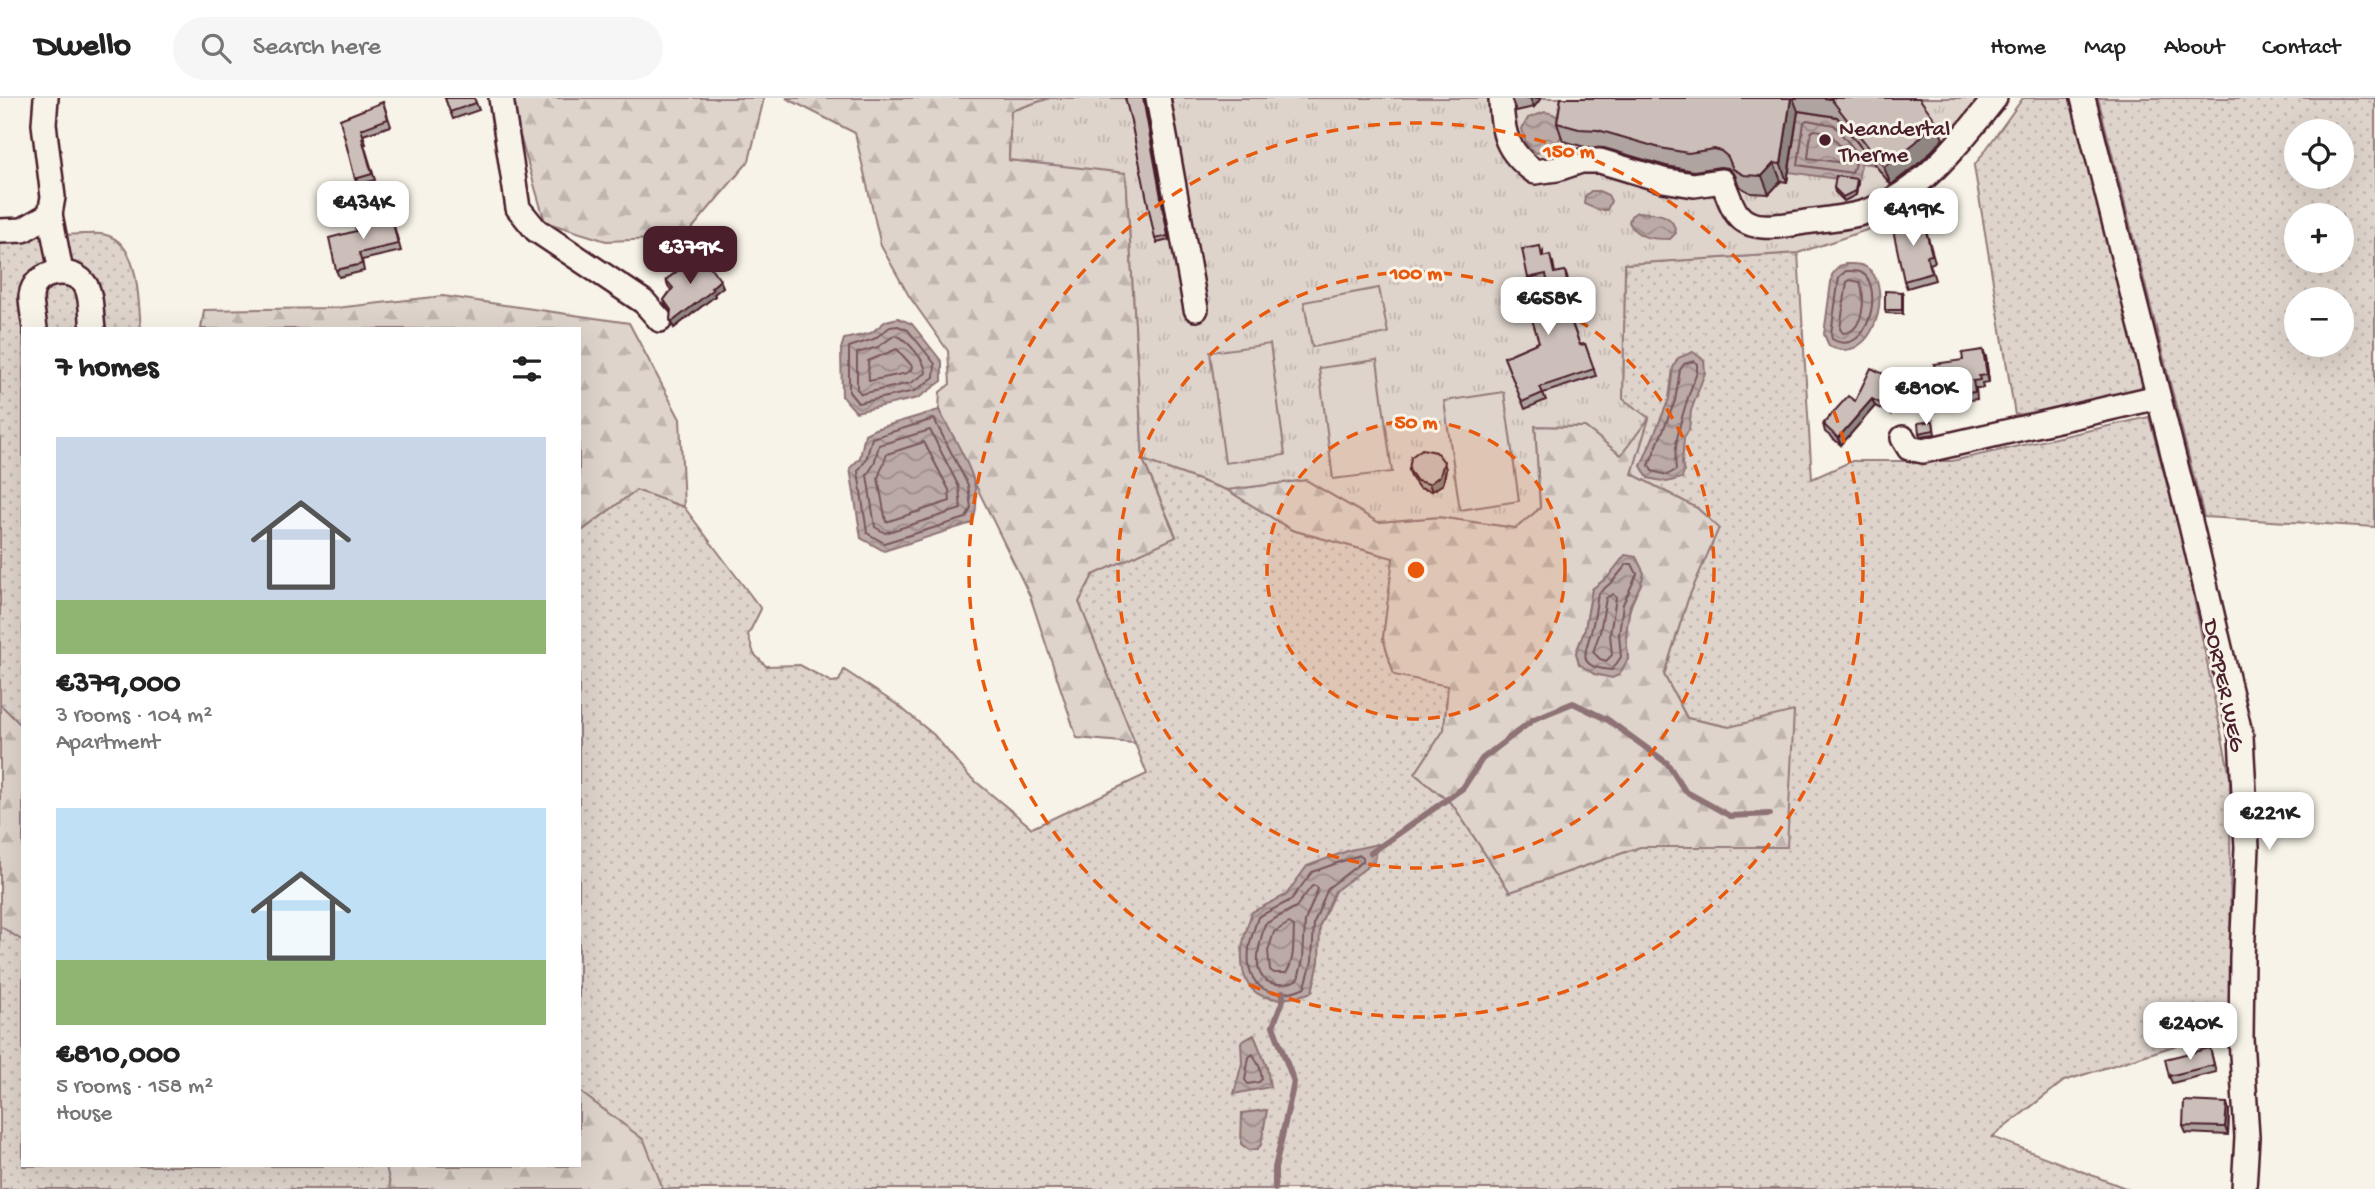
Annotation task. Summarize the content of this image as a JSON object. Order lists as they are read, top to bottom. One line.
{"streets":{"street":["DORPER WEG"]},"places":["Neandertal Therme"],"page":{"header":"Dwello","search":"Search here","nav":["Home","Map","About","Contact"],"map_buttons":["+","−"],"price":["€434K","€419K","€379K","€658K","€810K","€221K","€240K"],"heading":"7 homes","list":[{"name":"€379,000","note":"3 rooms · 104 m² · Apartment"},{"name":"€810,000","note":"5 rooms · 158 m² · House"}]},"rings":["150 m","100 m","50 m"]}
